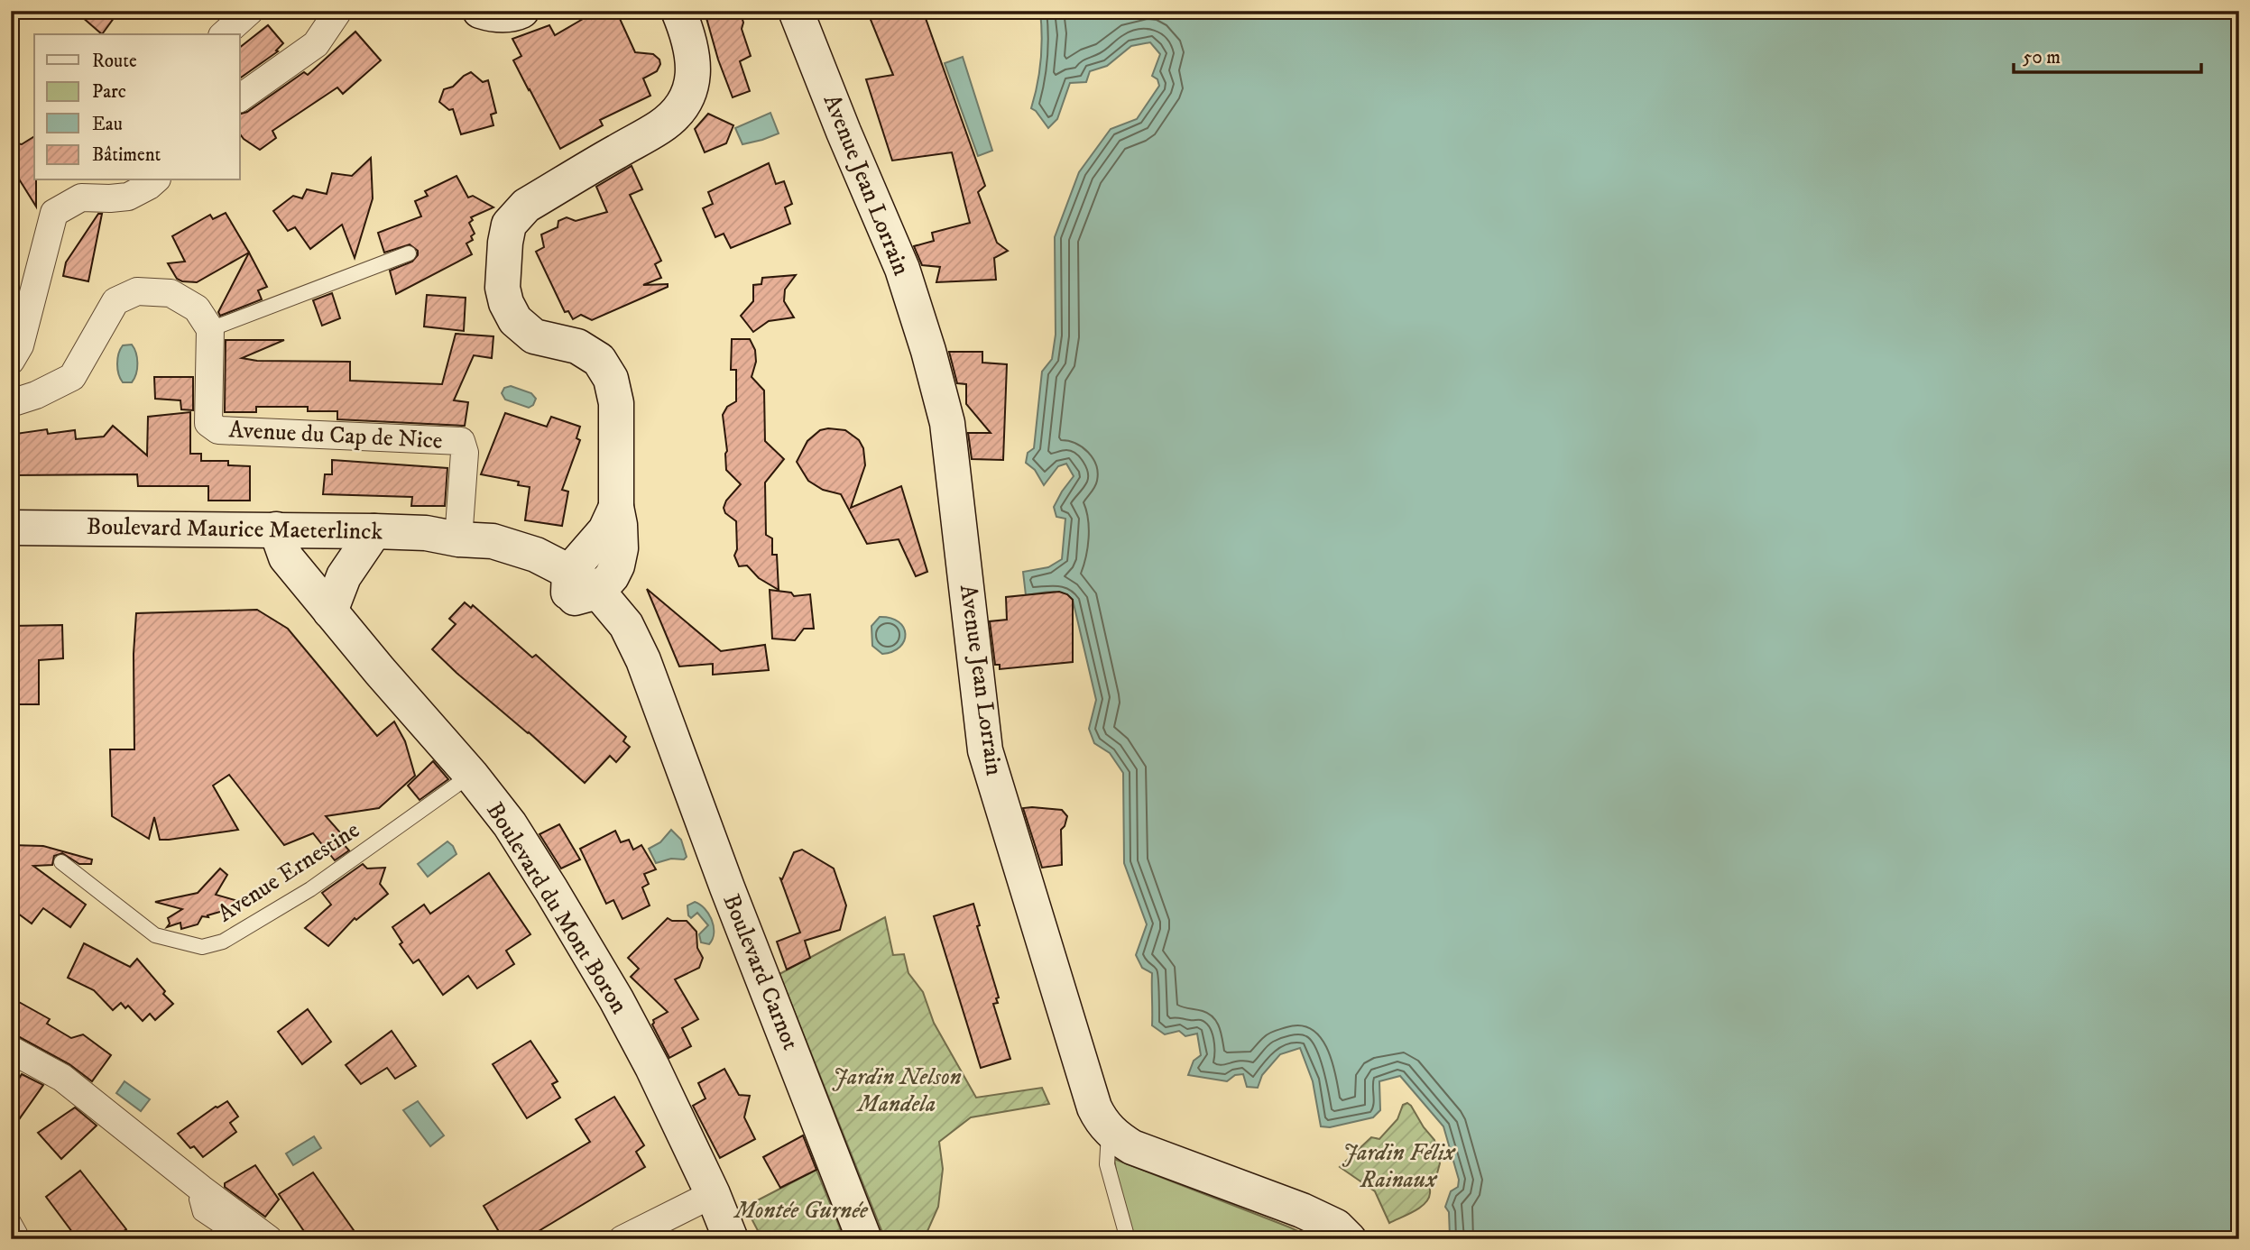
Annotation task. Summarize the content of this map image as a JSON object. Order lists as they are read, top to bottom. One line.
{"streets":{"street":["Avenue Jean Lorrain","Avenue du Cap de Nice","Boulevard Maurice Maeterlinck","Boulevard du Mont Boron","Boulevard Carnot"],"lane":["Avenue Ernestine"]},"crossings":[["Avenue du Cap de Nice","Boulevard Maurice Maeterlinck"],["Avenue du Cap de Nice","Boulevard Carnot"],["Boulevard Maurice Maeterlinck","Boulevard du Mont Boron"],["Boulevard Maurice Maeterlinck","Boulevard Carnot"],["Avenue Ernestine","Boulevard du Mont Boron"]],"parks":["Jardin Nelson Mandela","Jardin Félix Rainaux","Montée Gurnée"],"legend":["Route","Parc","Eau","Bâtiment"],"scale_bar":"50 m"}
